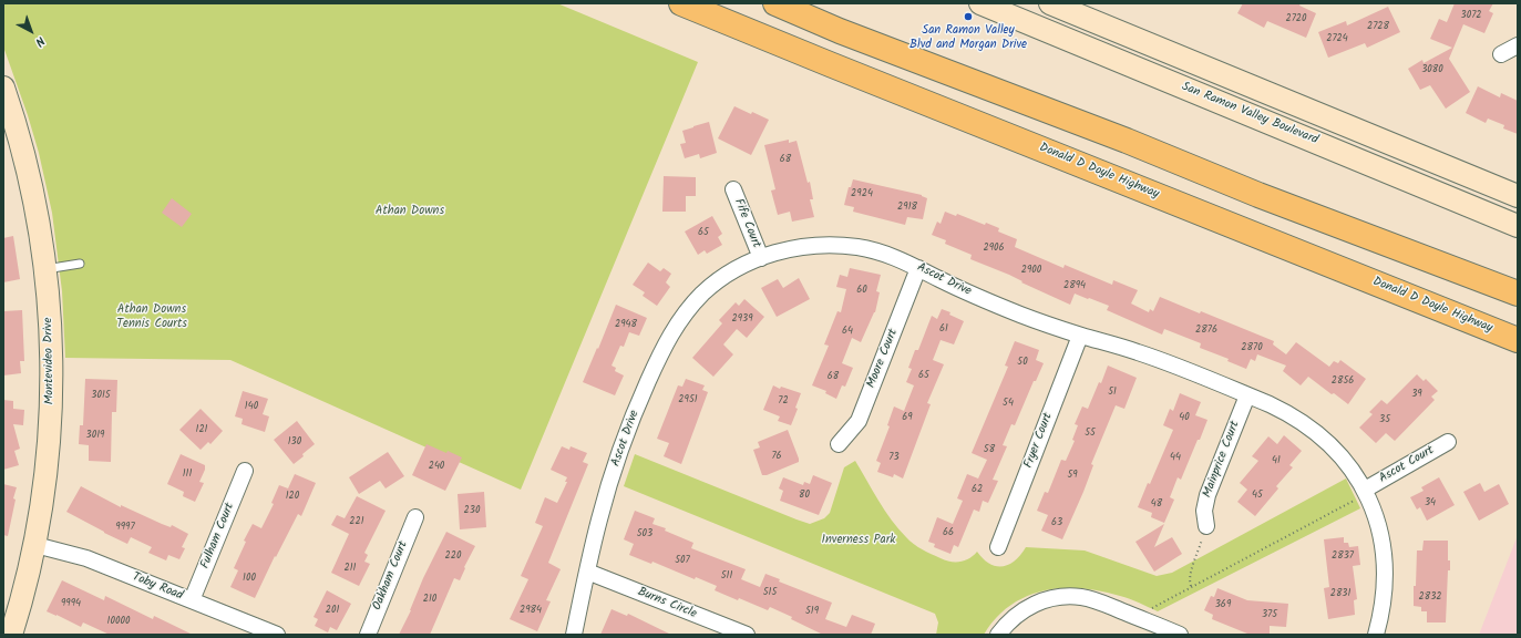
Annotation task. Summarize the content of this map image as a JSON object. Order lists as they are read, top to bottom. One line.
{"streets":{"highway":["Donald D Doyle Highway"],"main road":["San Ramon Valley Boulevard","Montevideo Drive"],"street":["Fife Court","Ascot Drive","Moore Court","Fryer Court","Mainprice Court","Ascot Court","Fulham Court","Oakham Court","Toby Road","Burns Circle"]},"crossings":[["Fife Court","Ascot Drive"],["Ascot Drive","Moore Court"],["Ascot Drive","Fryer Court"],["Ascot Drive","Mainprice Court"],["Ascot Drive","Ascot Court"],["Ascot Drive","Burns Circle"],["Montevideo Drive","Toby Road"],["Fulham Court","Toby Road"]],"parks":["Athan Downs","Athan Downs Tennis Courts","Inverness Park"],"places":["San Ramon Valley Blvd and Morgan Drive"],"house_numbers":["3072","2720","2728","2724","3080","68","2924","2918","65","2906","2900","2894","60","2939","2948","61","2876","64","2870","50","65","68","2856","51","39","3015","2951","72","54","140","69","40","35","121","55","3019","130","58","76","73","44","41","240","111","59","62","80","45","120","34","48","230","221","63","9997","66","503","220","2837","507","211","511","100","515","2831","2832","210","9994","369","201","2984","519","375","10000"],"north":"bottom right"}
